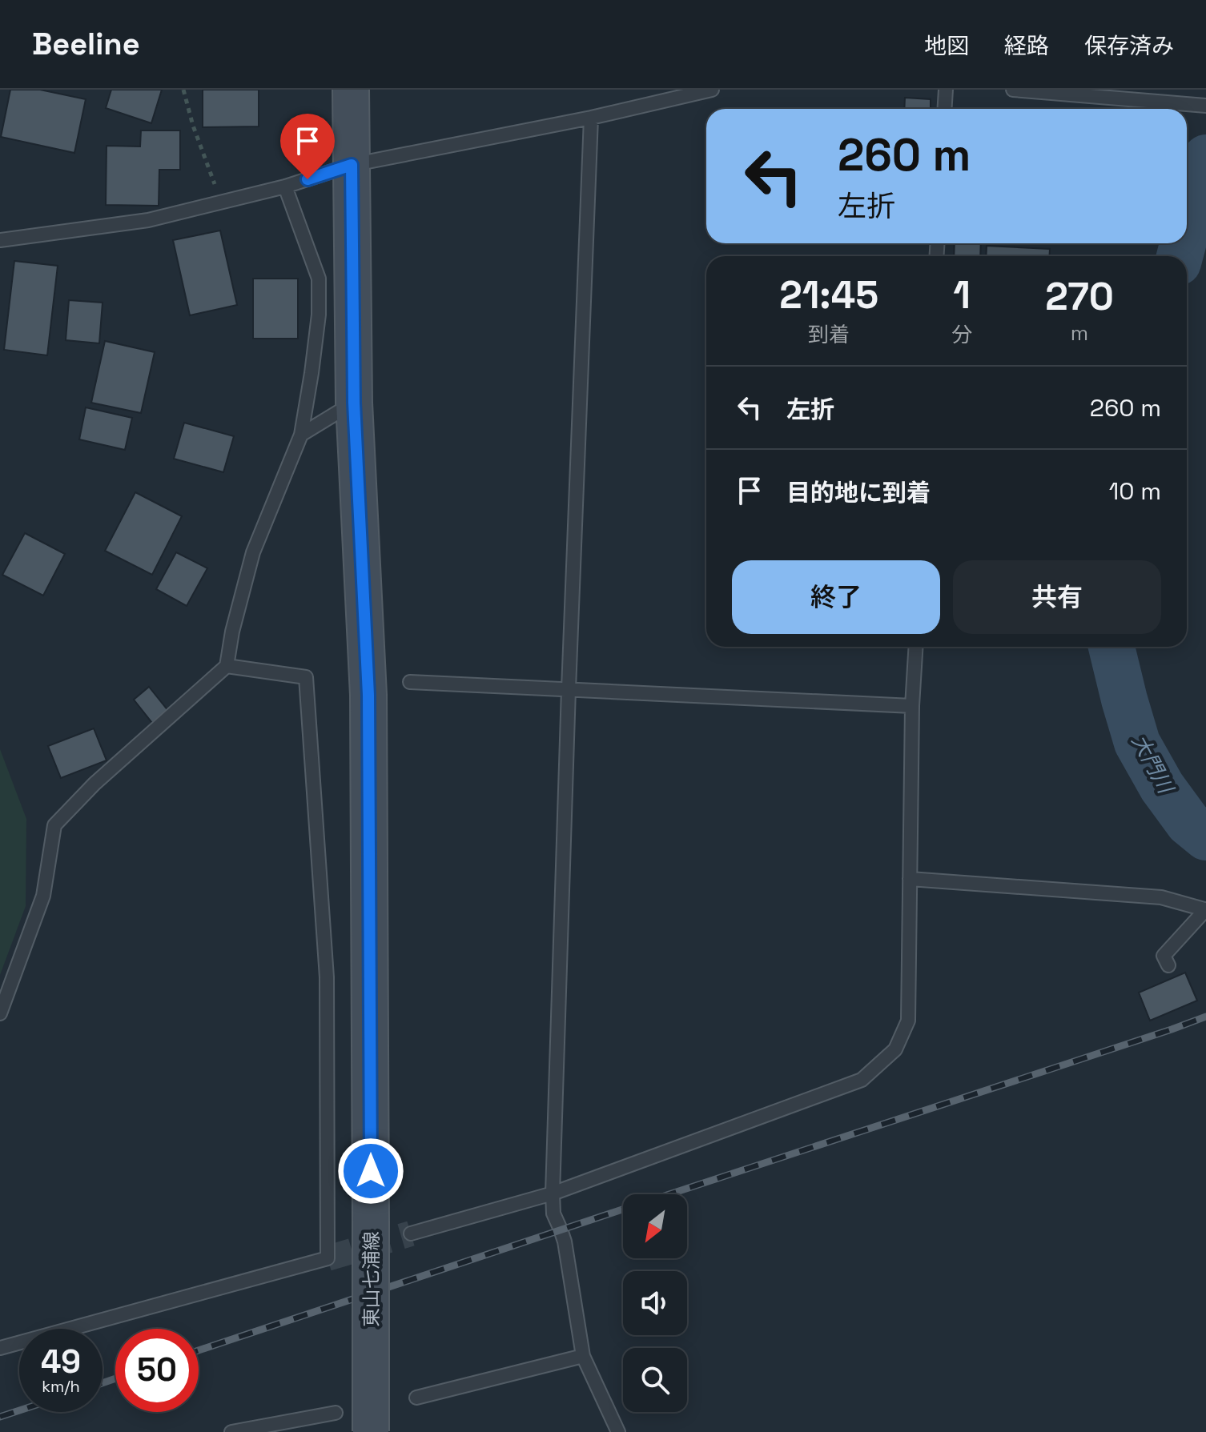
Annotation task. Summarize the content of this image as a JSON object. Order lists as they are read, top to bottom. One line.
{"streets":{"main road":["東山七浦線"]},"water":["大門川"],"north":"bottom left","page":{"header":"Beeline","nav":["地図","経路","保存済み"],"turn":["260 m","左折"],"eta":["21:45","到着","1","分","270","m"],"list":[{"name":"左折","value":"260 m"},{"name":"目的地に到着","value":"10 m"}],"buttons":["終了","共有"],"speed":"49 km/h","limit":"50"}}
